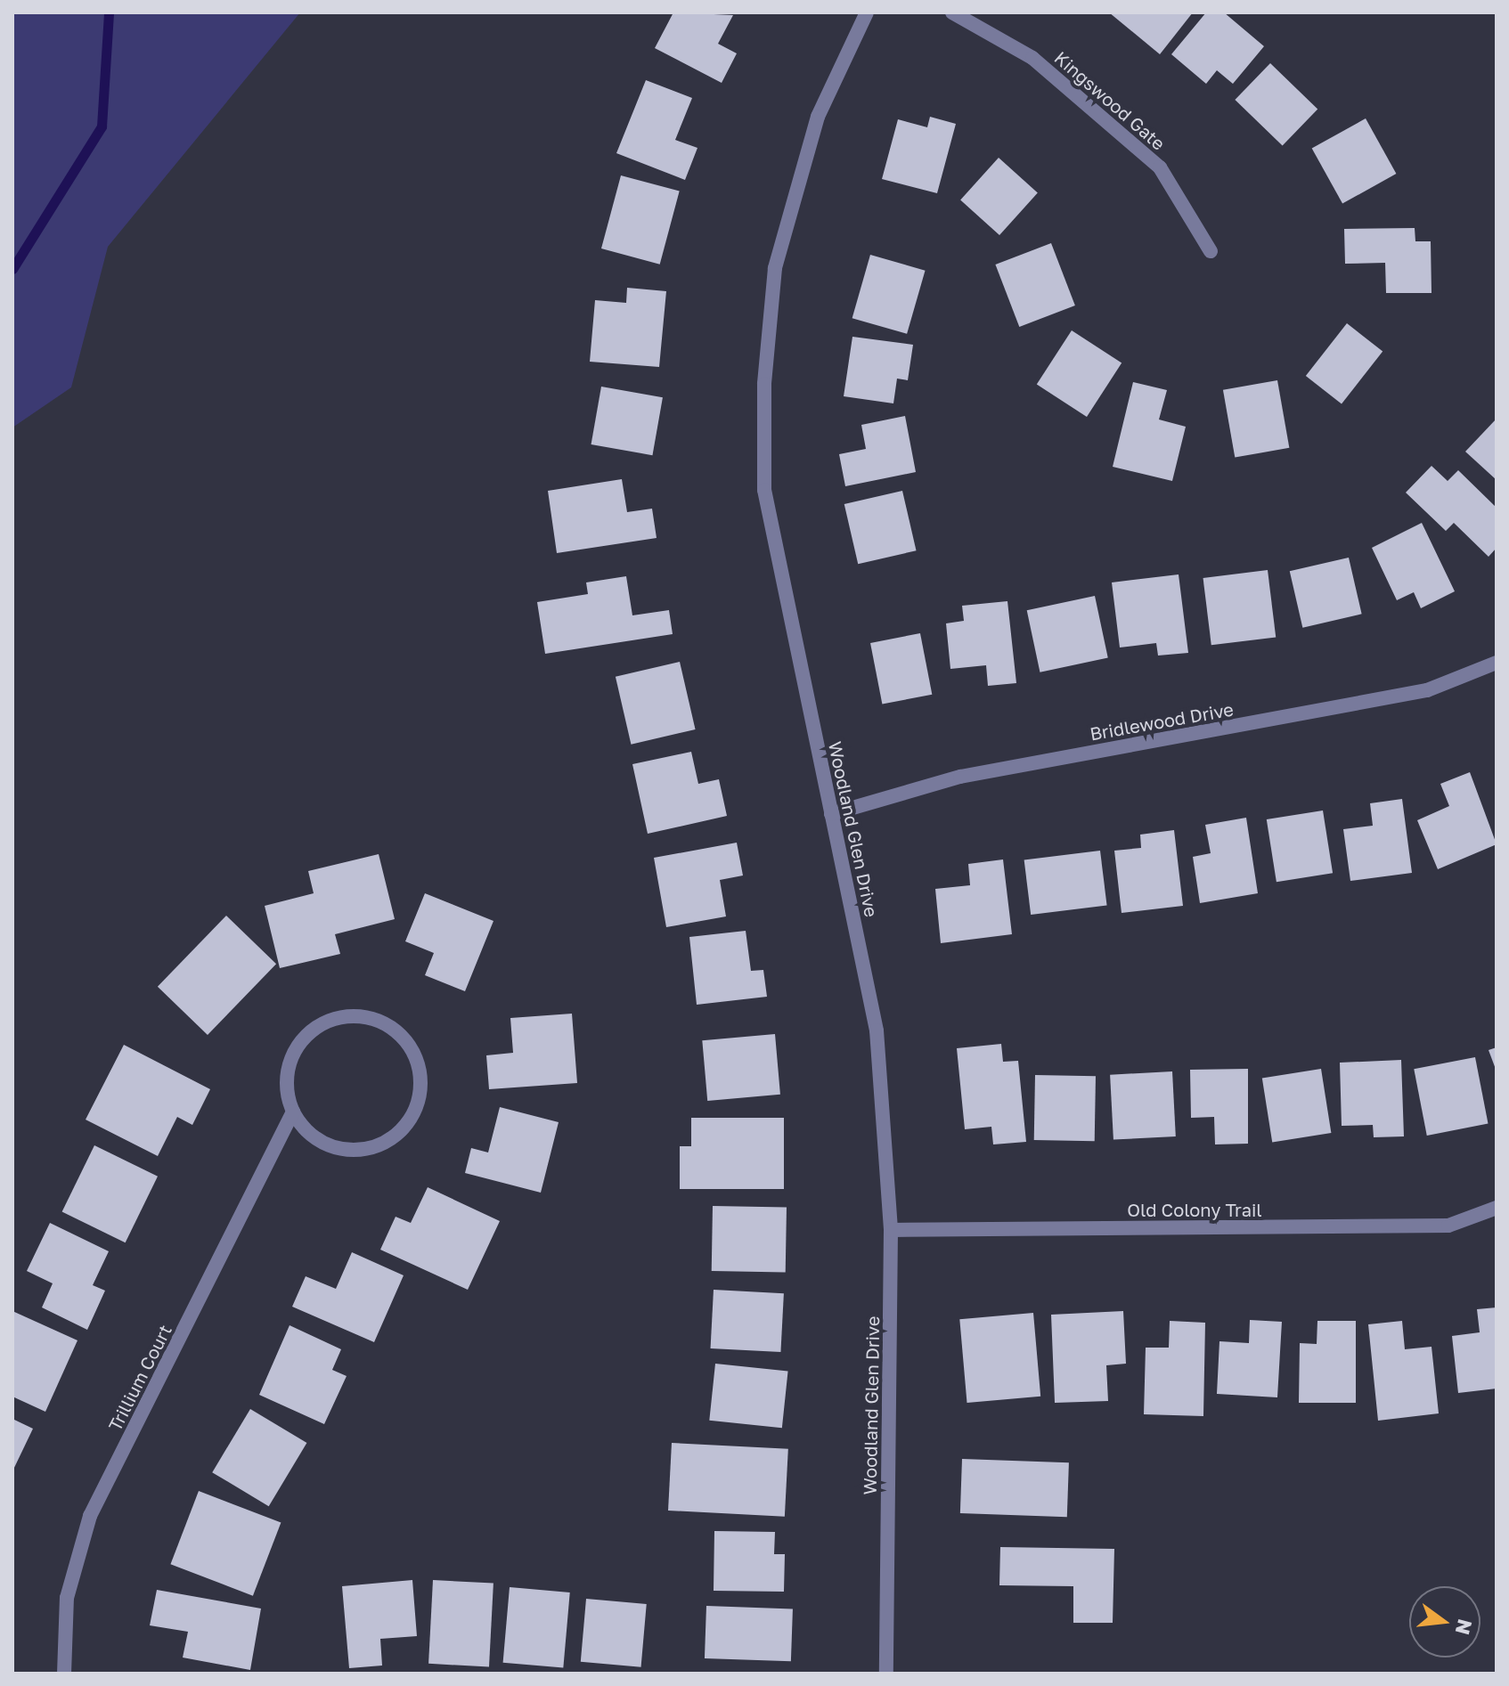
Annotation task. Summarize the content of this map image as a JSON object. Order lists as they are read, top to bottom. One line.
{"streets":{"street":["Kingswood Gate","Bridlewood Drive","Woodland Glen Drive","Old Colony Trail","Trillium Court"]},"crossings":[["Bridlewood Drive","Woodland Glen Drive"],["Woodland Glen Drive","Old Colony Trail"]],"north":"right"}
